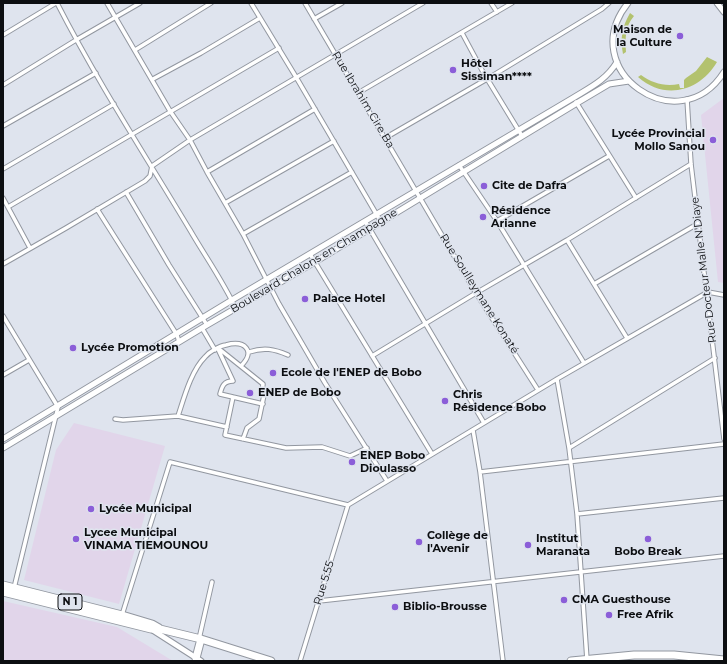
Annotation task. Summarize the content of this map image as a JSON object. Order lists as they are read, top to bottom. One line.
{"streets":{"highway":["N 1"],"main road":["Boulevard Chalons en Champagne"],"street":["Rue Ibrahim Cire Ba","Rue Docteur Malle N'Diaye","Rue Soulleymane Konaté","Rue 5.55"]},"crossings":[["Rue Ibrahim Cire Ba","Boulevard Chalons en Champagne"],["Rue Ibrahim Cire Ba","Rue Soulleymane Konaté"],["Boulevard Chalons en Champagne","Rue Soulleymane Konaté"]],"places":["Maison de la Culture","Hôtel Sissiman****","Lycée Provincial Mollo Sanou","Cite de Dafra","Résidence Arianne","Palace Hotel","Lycée Promotion","Ecole de l'ENEP de Bobo","ENEP de Bobo","Chris Résidence Bobo","ENEP Bobo Dioulasso","Lycée Municipal","Lycee Municipal VINAMA TIEMOUNOU","Bobo Break","Collège de l'Avenir","Institut Maranata","CMA Guesthouse","Biblio-Brousse","Free Afrik"]}
